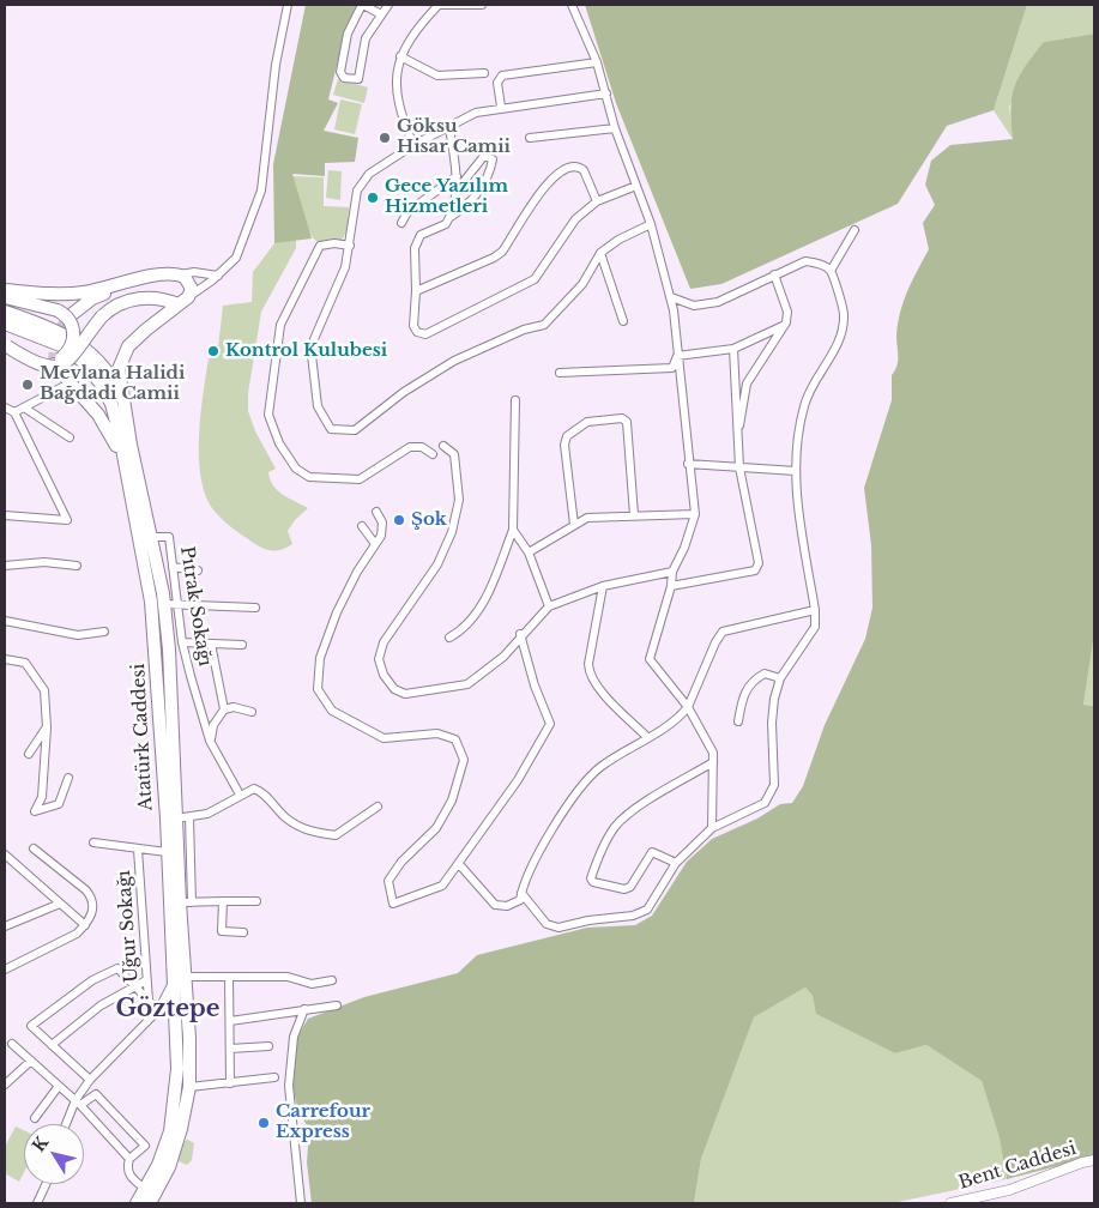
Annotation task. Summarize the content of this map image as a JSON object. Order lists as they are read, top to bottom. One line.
{"streets":{"main road":["Atatürk Caddesi"],"street":["Pıtrak Sokağı","Uğur Sokağı","Bent Caddesi"]},"crossings":[["Pıtrak Sokağı","Atatürk Caddesi"]],"districts":["Göztepe"],"places":["Göksu Hisar Camii","Gece Yazılım Hizmetleri","Kontrol Kulubesi","Mevlana Halidi Bağdadi Camii","Şok","Carrefour Express"],"north":"top left"}
